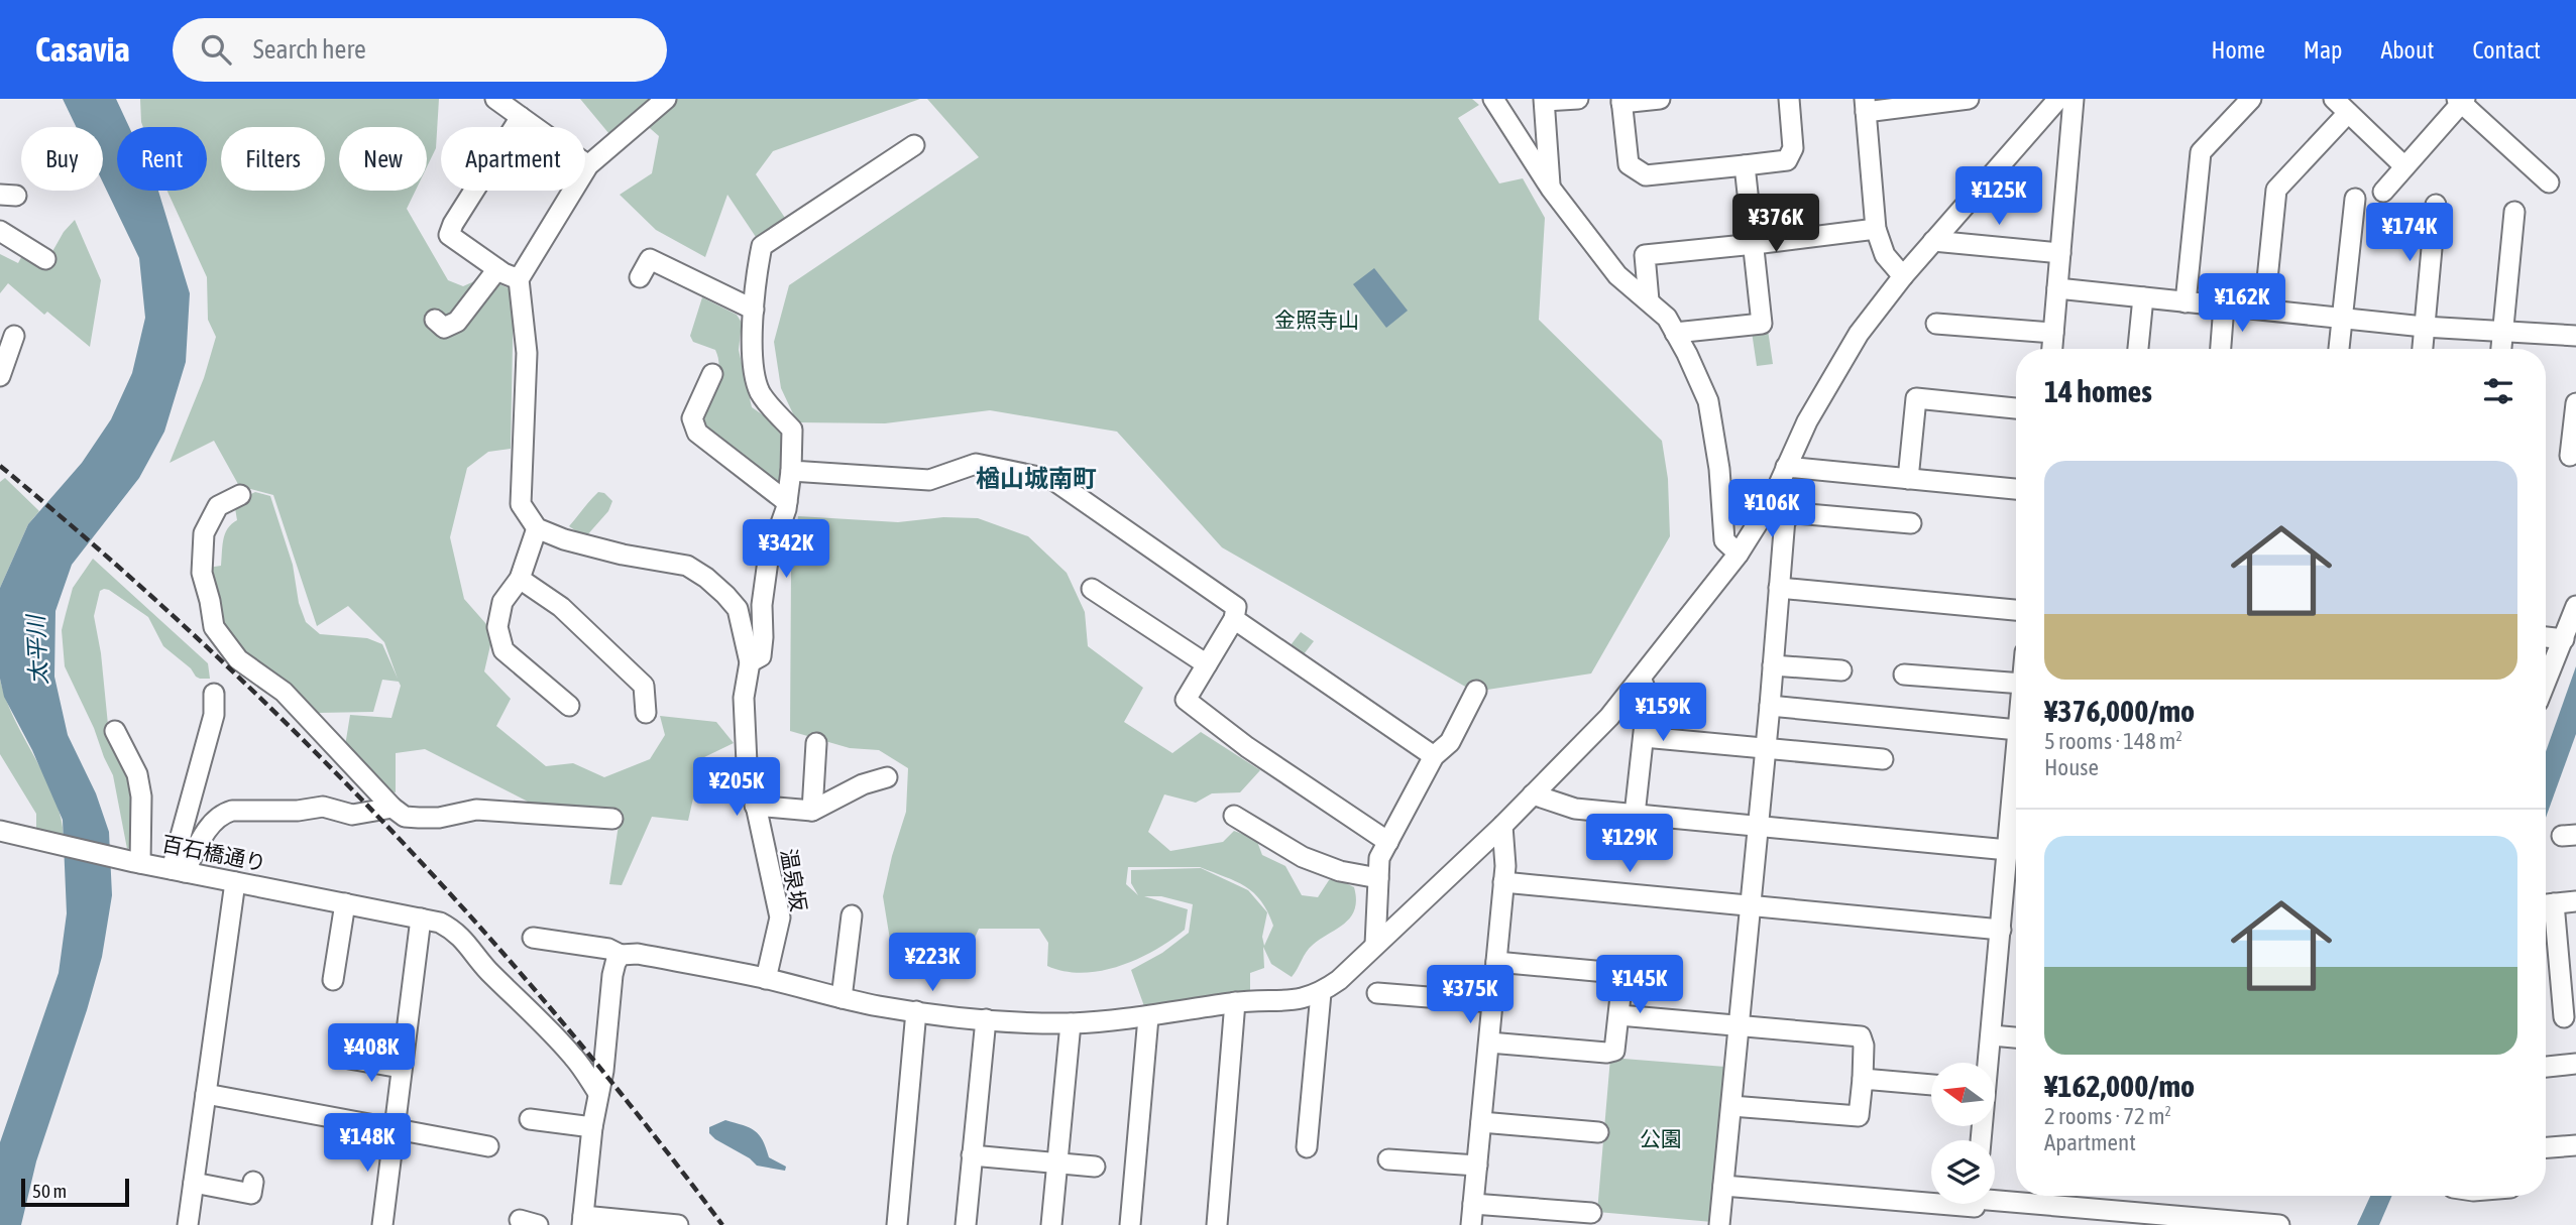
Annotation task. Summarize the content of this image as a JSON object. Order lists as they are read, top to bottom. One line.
{"streets":{"street":["百石橋通り","温泉坂"]},"districts":["楢山城南町"],"water":["太平川"],"parks":["金照寺山","公園"],"scale_bar":"50 m","north":"left","page":{"header":"Casavia","search":"Search here","nav":["Home","Map","About","Contact"],"chip":["Buy","Rent","Filters","New","Apartment"],"price":["¥125K","¥376K","¥174K","¥162K","¥106K","¥342K","¥159K","¥205K","¥129K","¥223K","¥145K","¥375K","¥408K","¥148K"],"heading":"14 homes","list":[{"name":"¥376,000/mo","note":"5 rooms · 148 m² · House"},{"name":"¥162,000/mo","note":"2 rooms · 72 m² · Apartment"}],"scale":"50 m"}}
